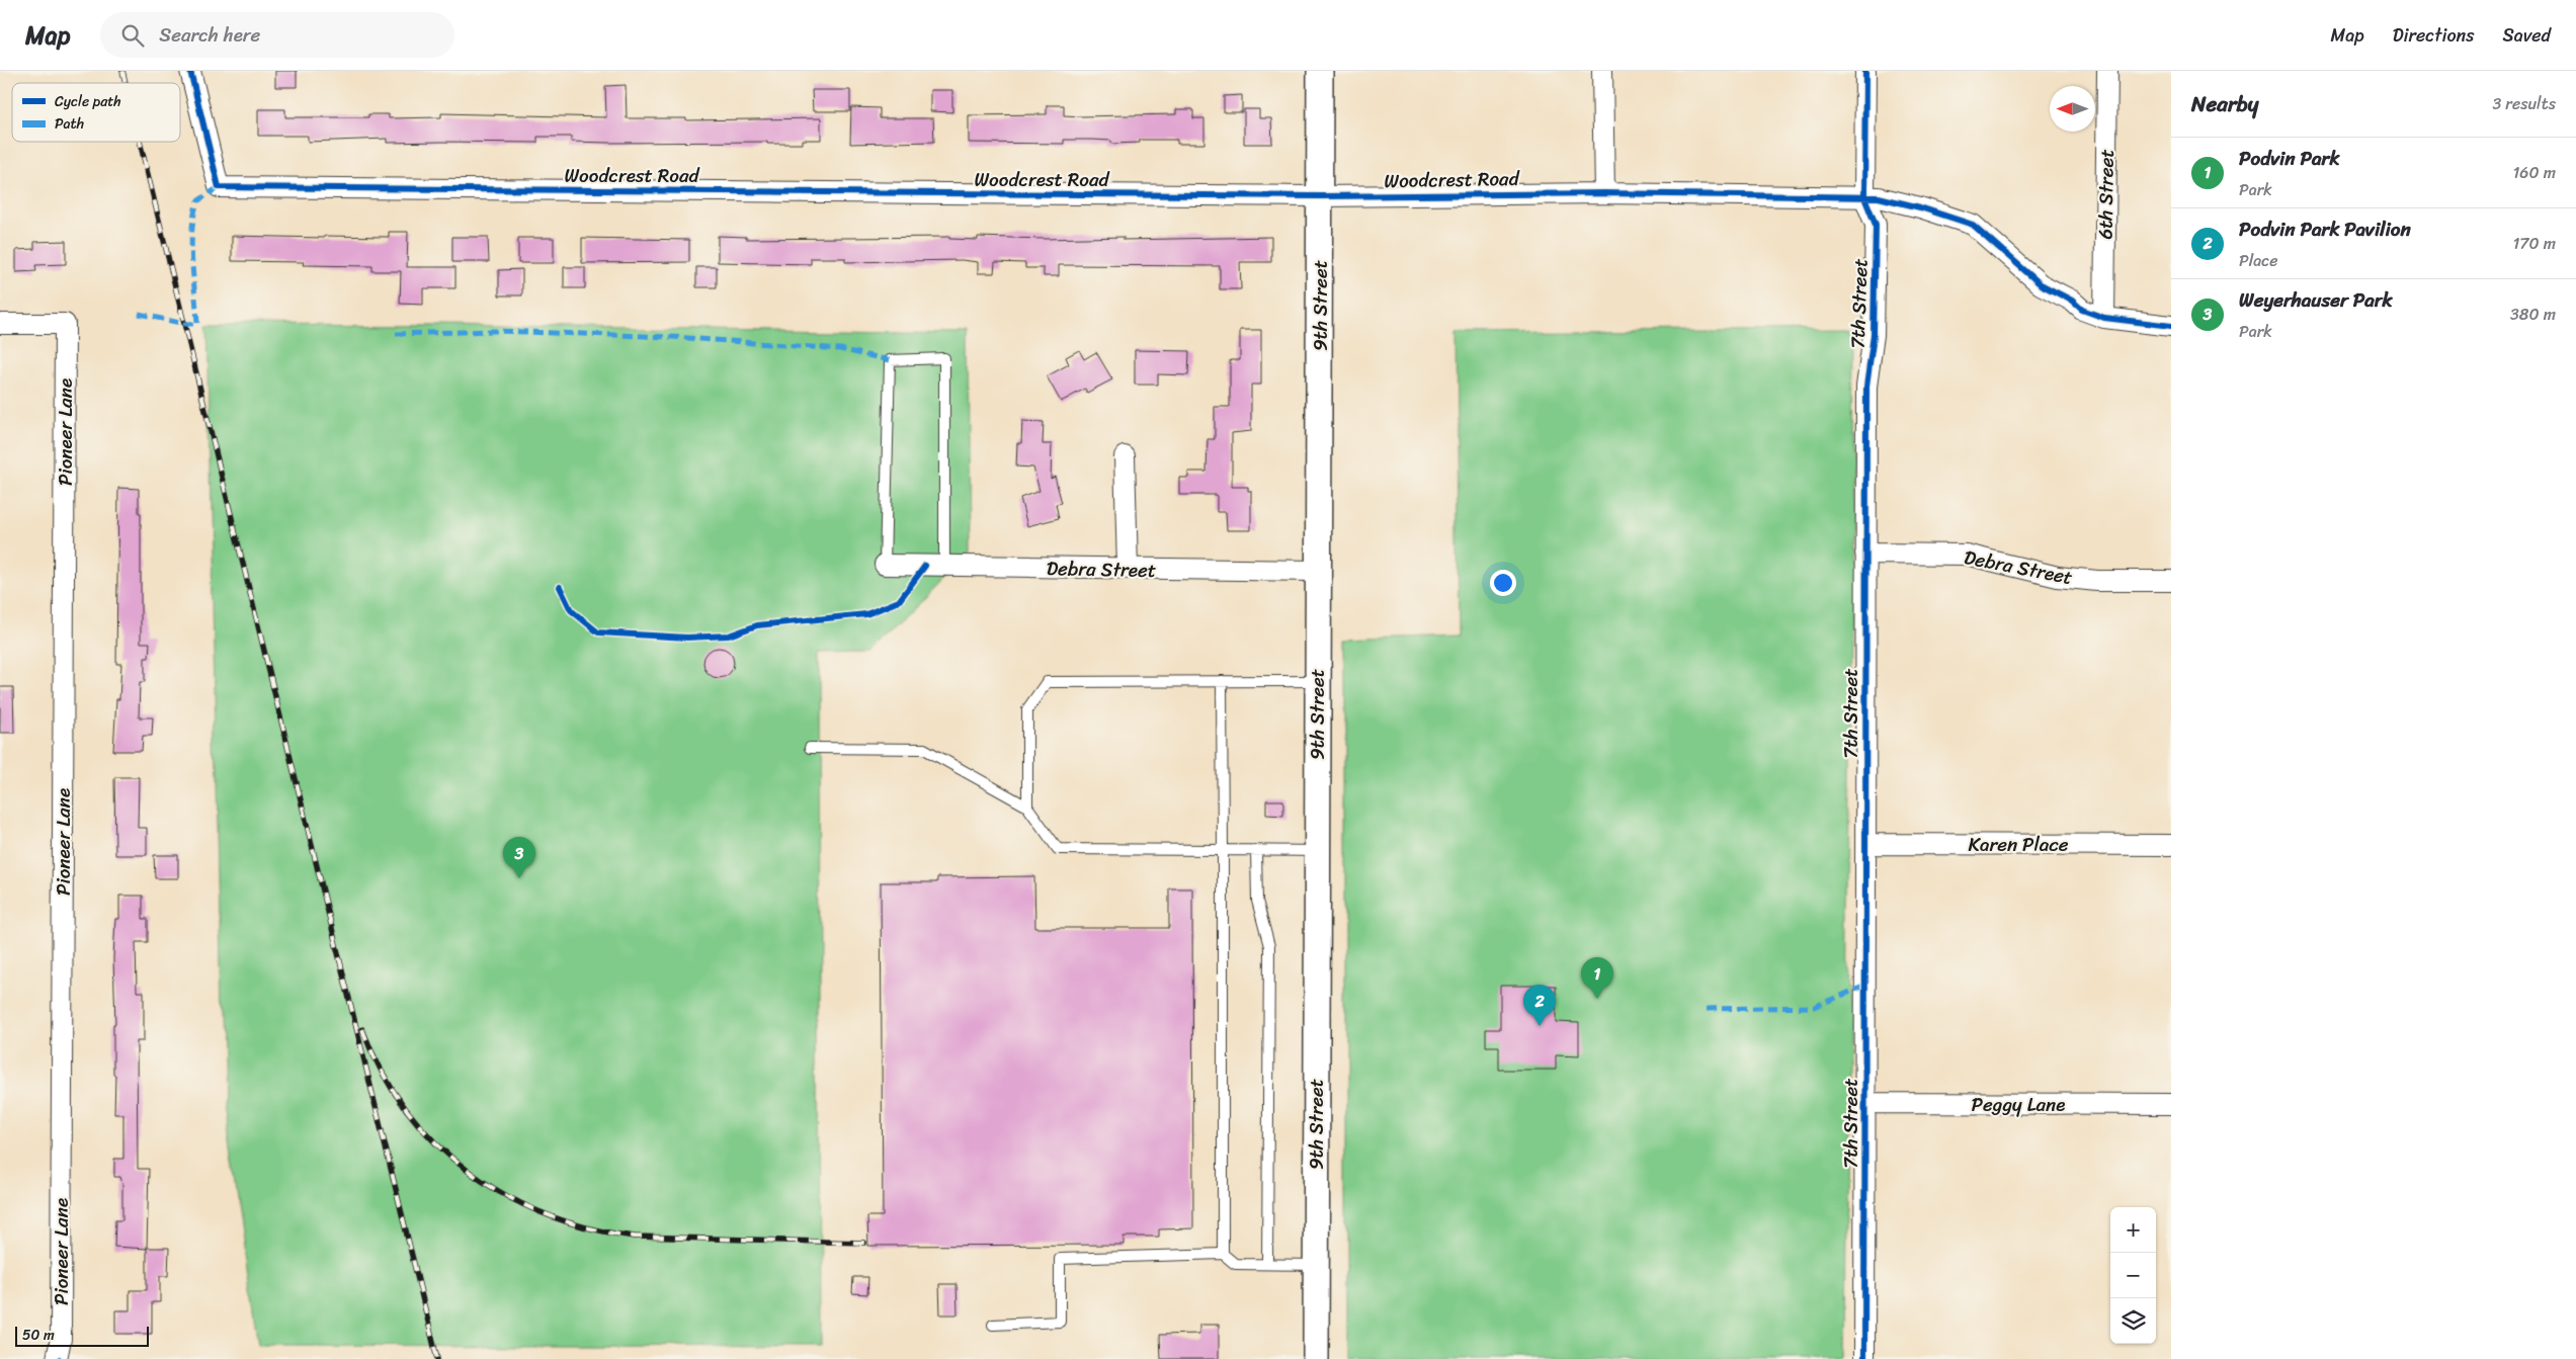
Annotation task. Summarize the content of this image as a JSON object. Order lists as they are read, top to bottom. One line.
{"streets":{"street":["Woodcrest Road","6th Street","7th Street","9th Street","Pioneer Lane","Debra Street","Karen Place","Peggy Lane"]},"crossings":[["Woodcrest Road","6th Street"],["Woodcrest Road","7th Street"],["Woodcrest Road","9th Street"],["7th Street","Debra Street"],["7th Street","Karen Place"],["7th Street","Peggy Lane"],["9th Street","Debra Street"]],"legend":["Cycle path","Path"],"scale_bar":"50 m","north":"left","page":{"header":"Map","search":"Search here","nav":["Map","Directions","Saved"],"heading":["Nearby","3 results"],"list":[{"mark":"1","name":"Podvin Park","note":"Park","value":"160 m"},{"mark":"2","name":"Podvin Park Pavilion","note":"Place","value":"170 m"},{"mark":"3","name":"Weyerhauser Park","note":"Park","value":"380 m"}],"pins":["3","1","2"],"map_buttons":["+","−"],"scale":"50 m"}}
